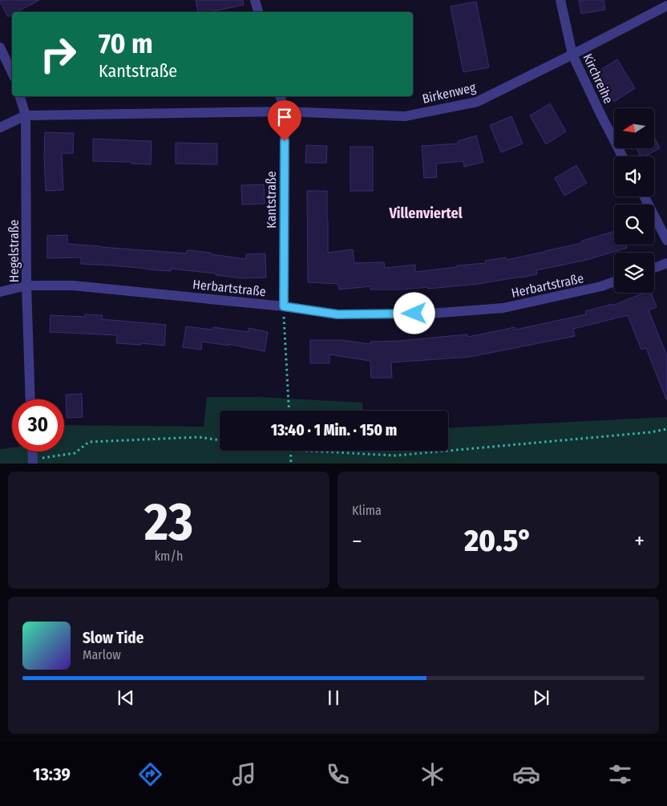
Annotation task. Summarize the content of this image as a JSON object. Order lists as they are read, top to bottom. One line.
{"streets":{"street":["Kirchreihe","Birkenweg","Kantstraße","Hegelstraße","Herbartstraße"]},"crossings":[["Kirchreihe","Birkenweg"],["Birkenweg","Kantstraße"],["Birkenweg","Hegelstraße"],["Kantstraße","Herbartstraße"],["Hegelstraße","Herbartstraße"]],"districts":["Villenviertel"],"north":"left","page":{"turn":["70 m","Kantstraße"],"limit":"30","trip":"13:40 · 1 Min. · 150 m","tile":[["23","km/h"],"Klima"],"heat":["−","20.5°","+"],"song":["Slow Tide","Marlow"],"tabs":"13:39"}}
